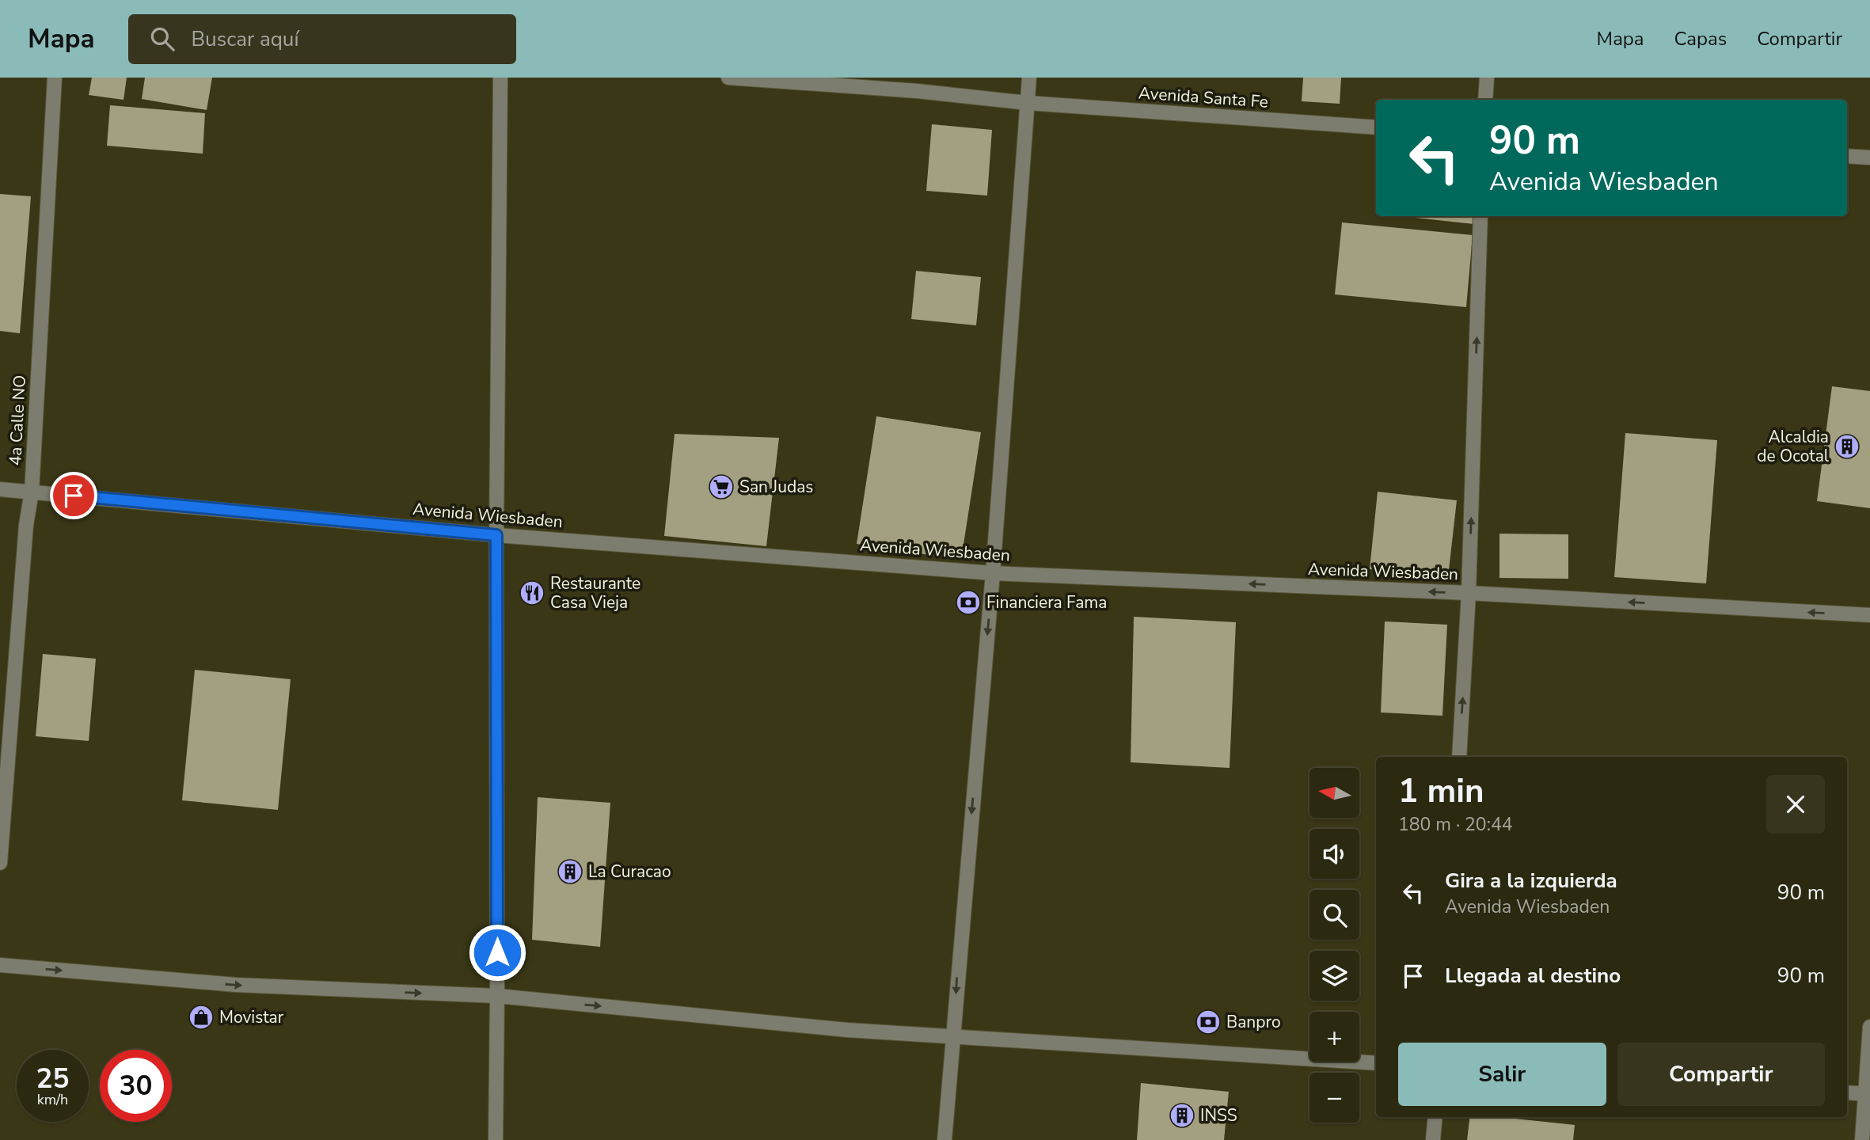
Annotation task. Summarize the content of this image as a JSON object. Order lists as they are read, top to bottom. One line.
{"streets":{"street":["Avenida Santa Fe","4a Calle NO","Avenida Wiesbaden"]},"crossings":[["4a Calle NO","Avenida Wiesbaden"]],"one_way":["Avenida Wiesbaden"],"places":{"building":["Alcaldia de Ocotal","La Curacao","INSS"],"supermarket":["San Judas"],"restaurant":["Restaurante Casa Vieja"],"bank":["Financiera Fama","Banpro"],"shop":["Movistar"]},"north":"left","page":{"header":"Mapa","search":"Buscar aquí","nav":["Mapa","Capas","Compartir"],"turn":["90 m","Avenida Wiesbaden"],"heading":["1 min","180 m · 20:44"],"map_buttons":["+","−"],"list":[{"name":"Gira a la izquierda","note":"Avenida Wiesbaden","value":"90 m"},{"name":"Llegada al destino","value":"90 m"}],"buttons":["Salir","Compartir"],"speed":"25 km/h","limit":"30"}}
